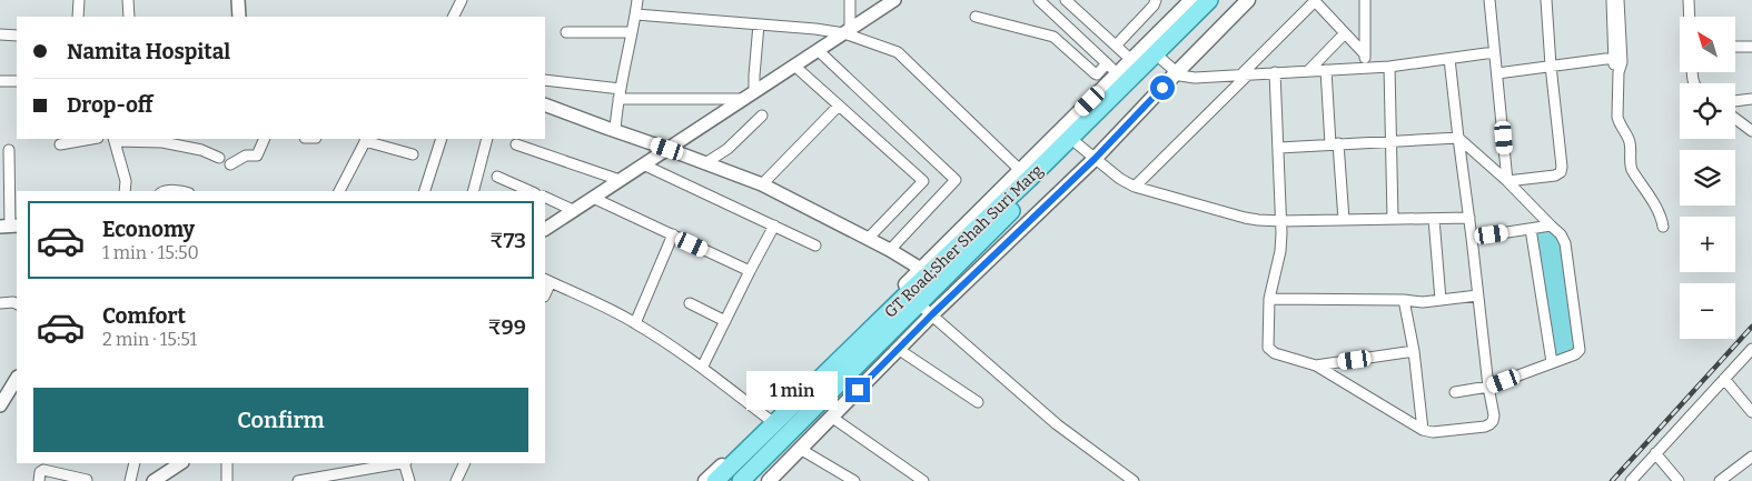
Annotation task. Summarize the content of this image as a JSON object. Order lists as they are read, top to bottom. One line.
{"streets":{"main road":["GT Road;Sher Shah Suri Marg"]},"north":"top left","page":{"map_buttons":["+","−"],"banner":["Namita Hospital","Drop-off"],"list":[{"name":"Economy","note":"1 min · 15:50","value":"₹73"},{"name":"Comfort","note":"2 min · 15:51","value":"₹99"}],"bubble":"1 min","buttons":"Confirm"}}
